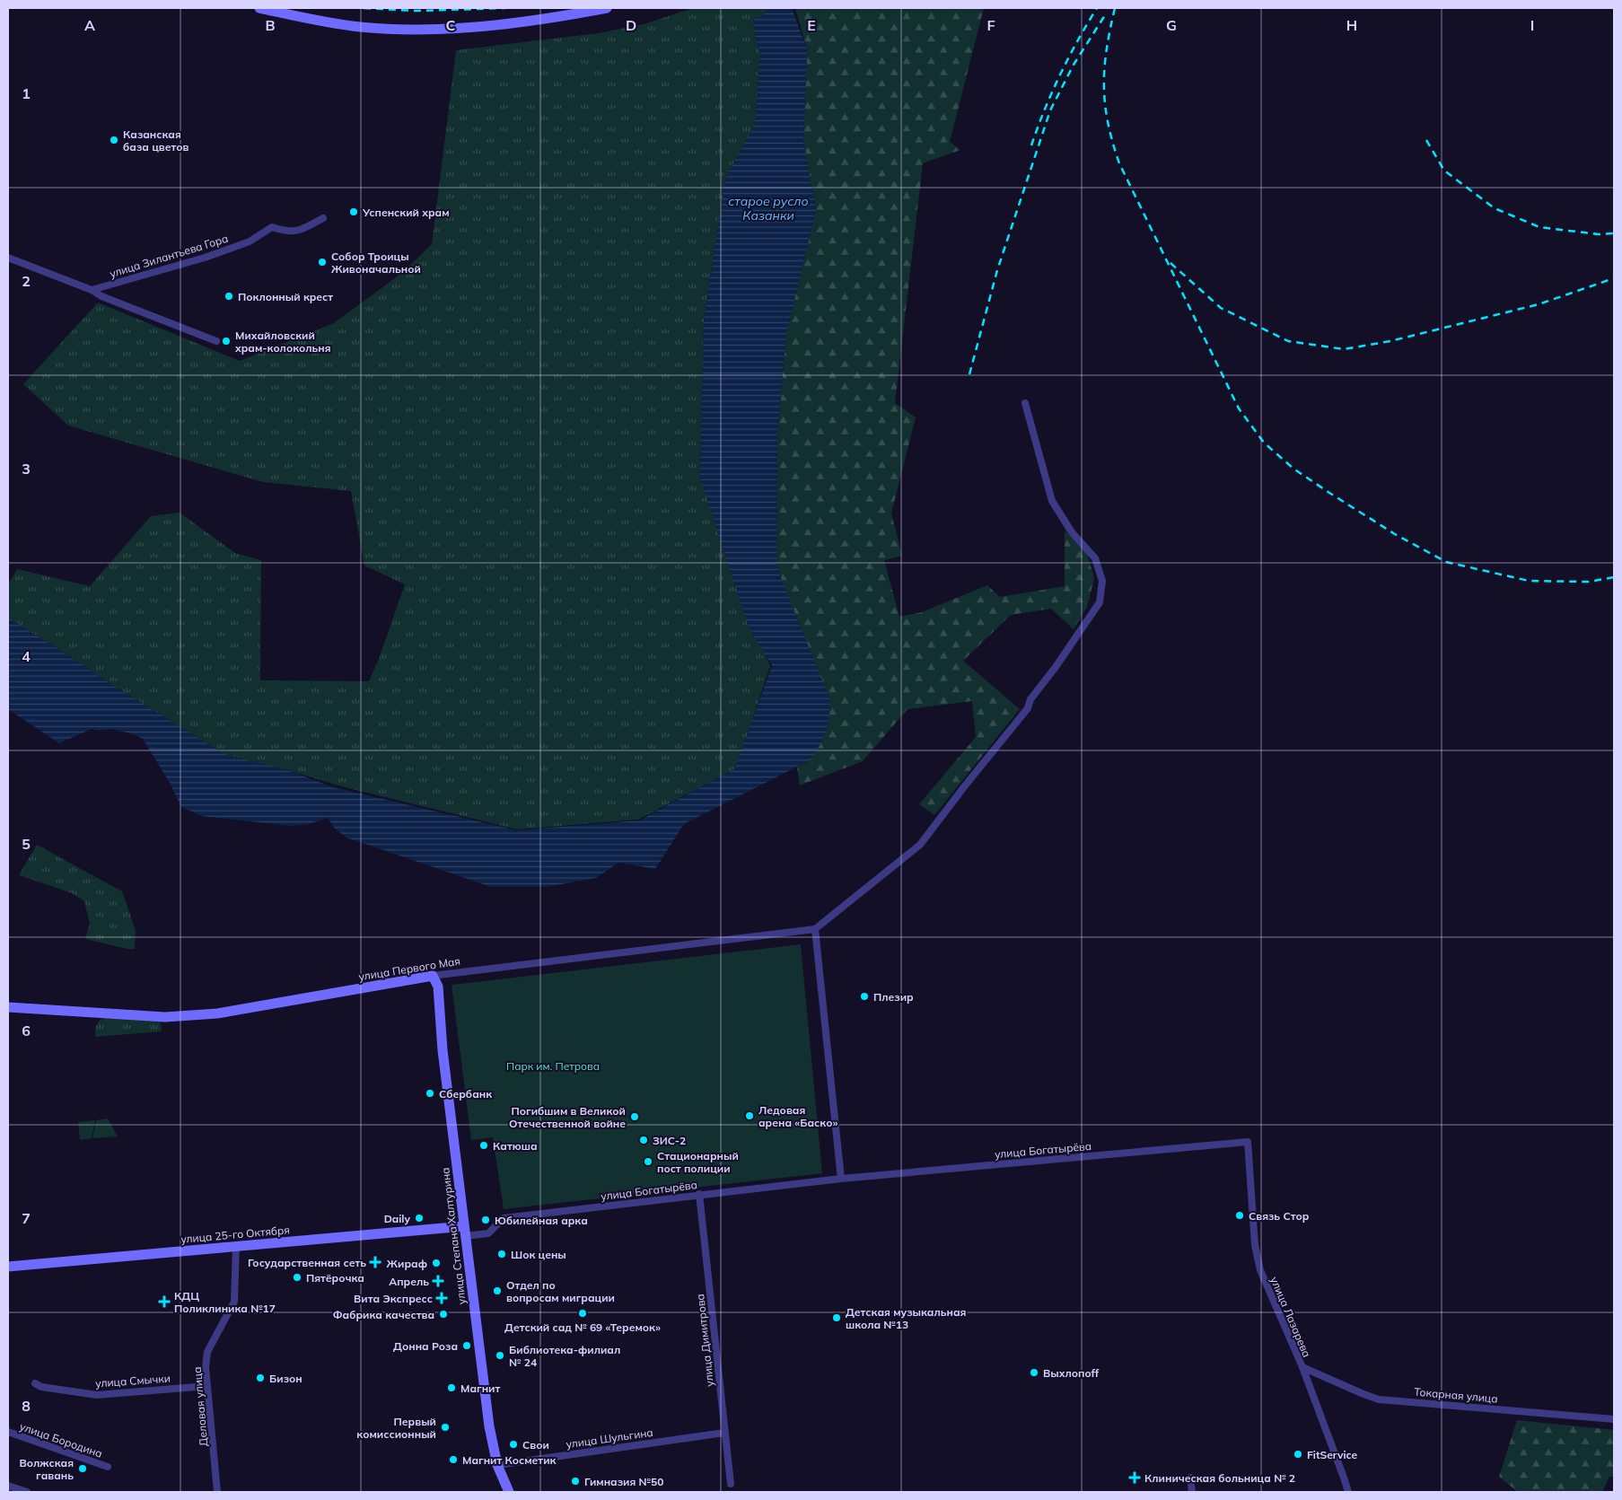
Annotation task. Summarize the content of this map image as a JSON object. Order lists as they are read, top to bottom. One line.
{"streets":{"street":["улица Зилантьева Гора","улица Первого Мая","улица Богатырёва","улица 25-го Октября","улица Степана Халтурина","улица Лазарева","улица Димитрова","улица Смычки","Токарная улица","Деловая улица","улица Шульгина","улица Бородина"]},"crossings":[["улица Первого Мая","улица Степана Халтурина"],["улица Богатырёва","улица 25-го Октября"],["улица Богатырёва","улица Степана Халтурина"],["улица Богатырёва","улица Лазарева"],["улица Богатырёва","улица Димитрова"],["улица 25-го Октября","улица Степана Халтурина"],["улица 25-го Октября","Деловая улица"],["улица Степана Халтурина","улица Шульгина"],["улица Лазарева","Токарная улица"],["улица Димитрова","улица Шульгина"],["улица Смычки","Деловая улица"]],"water":["старое русло Казанки"],"parks":["Парк им. Петрова"],"places":{"other":["Казанская база цветов","Успенский храм","Собор Троицы Живоначальной","Поклонный крест","Михайловский храм-колокольня","Плезир","Сбербанк","Ледовая арена «Баско»","Погибшим в Великой Отечественной войне","ЗИС-2","Катюша","Стационарный пост полиции","Связь Стор","Daily","Юбилейная арка","Шок цены","Жираф","Пятёрочка","Отдел по вопросам миграции","Детский сад № 69 «Теремок»","Фабрика качества","Детская музыкальная школа №13","Донна Роза","Библиотека-филиал № 24","Выхлопoff","Бизон","Магнит","Первый комиссионный","Свои","FitService","Магнит Косметик","Волжская гавань","Гимназия №50"],"health":["Государственная сеть","Апрель","Вита Экспресс","КДЦ Поликлиника №17","Клиническая больница № 2"]},"grid":{"columns":["A","B","C","D","E","F","G","H","I"],"rows":["1","2","3","4","5","6","7","8"]}}
